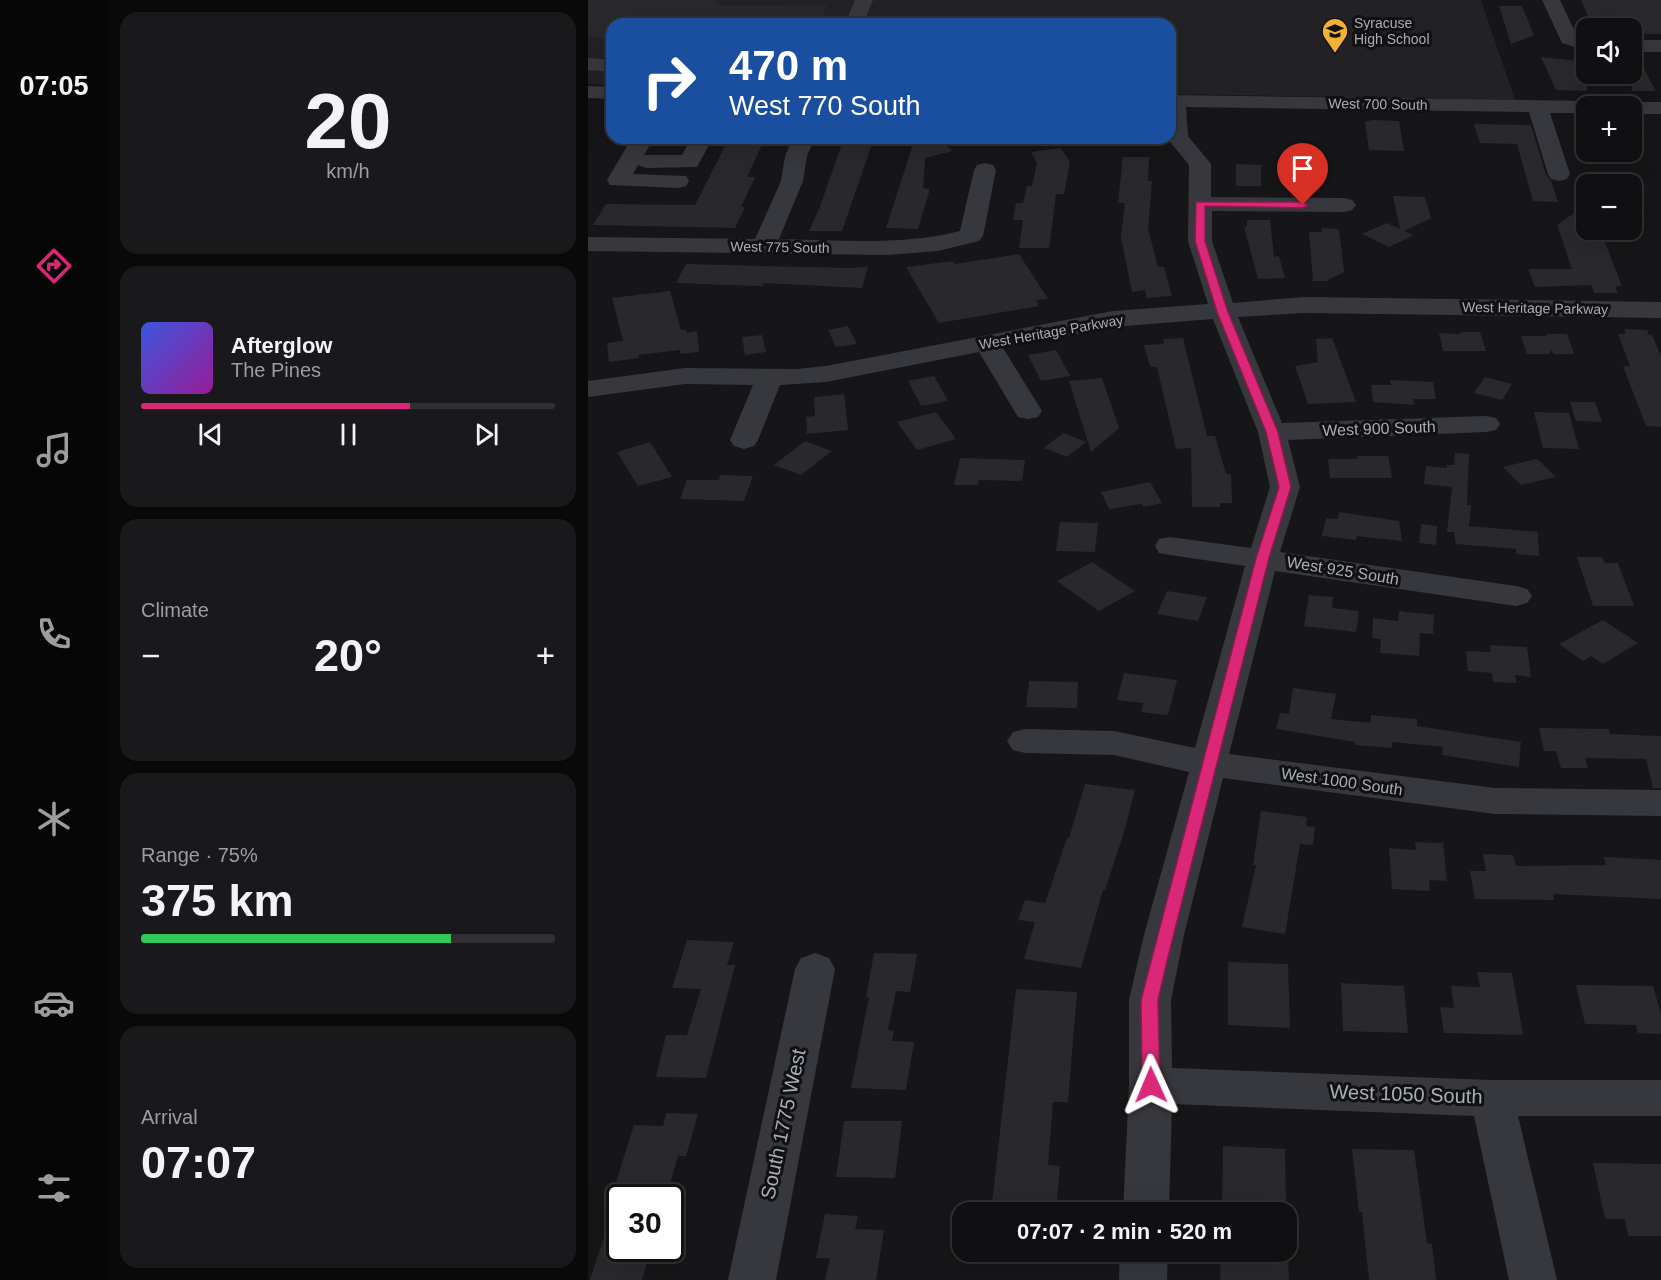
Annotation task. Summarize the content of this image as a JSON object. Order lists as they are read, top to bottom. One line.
{"streets":{"street":["West 700 South","West 775 South","West Heritage Parkway","West 900 South","West 925 South","West 1000 South","West 1050 South","South 1775 West"]},"places":{"school or university":["Syracuse High School"]},"page":{"tabs":"07:05","tile":[["20","km/h"],"Climate",["Range · 75%","375 km"],["Arrival","07:07"]],"map_buttons":["+","−"],"turn":["470 m","West 770 South"],"song":["Afterglow","The Pines"],"heat":["−","20°","+"],"limit":"30","trip":"07:07 · 2 min · 520 m"}}
